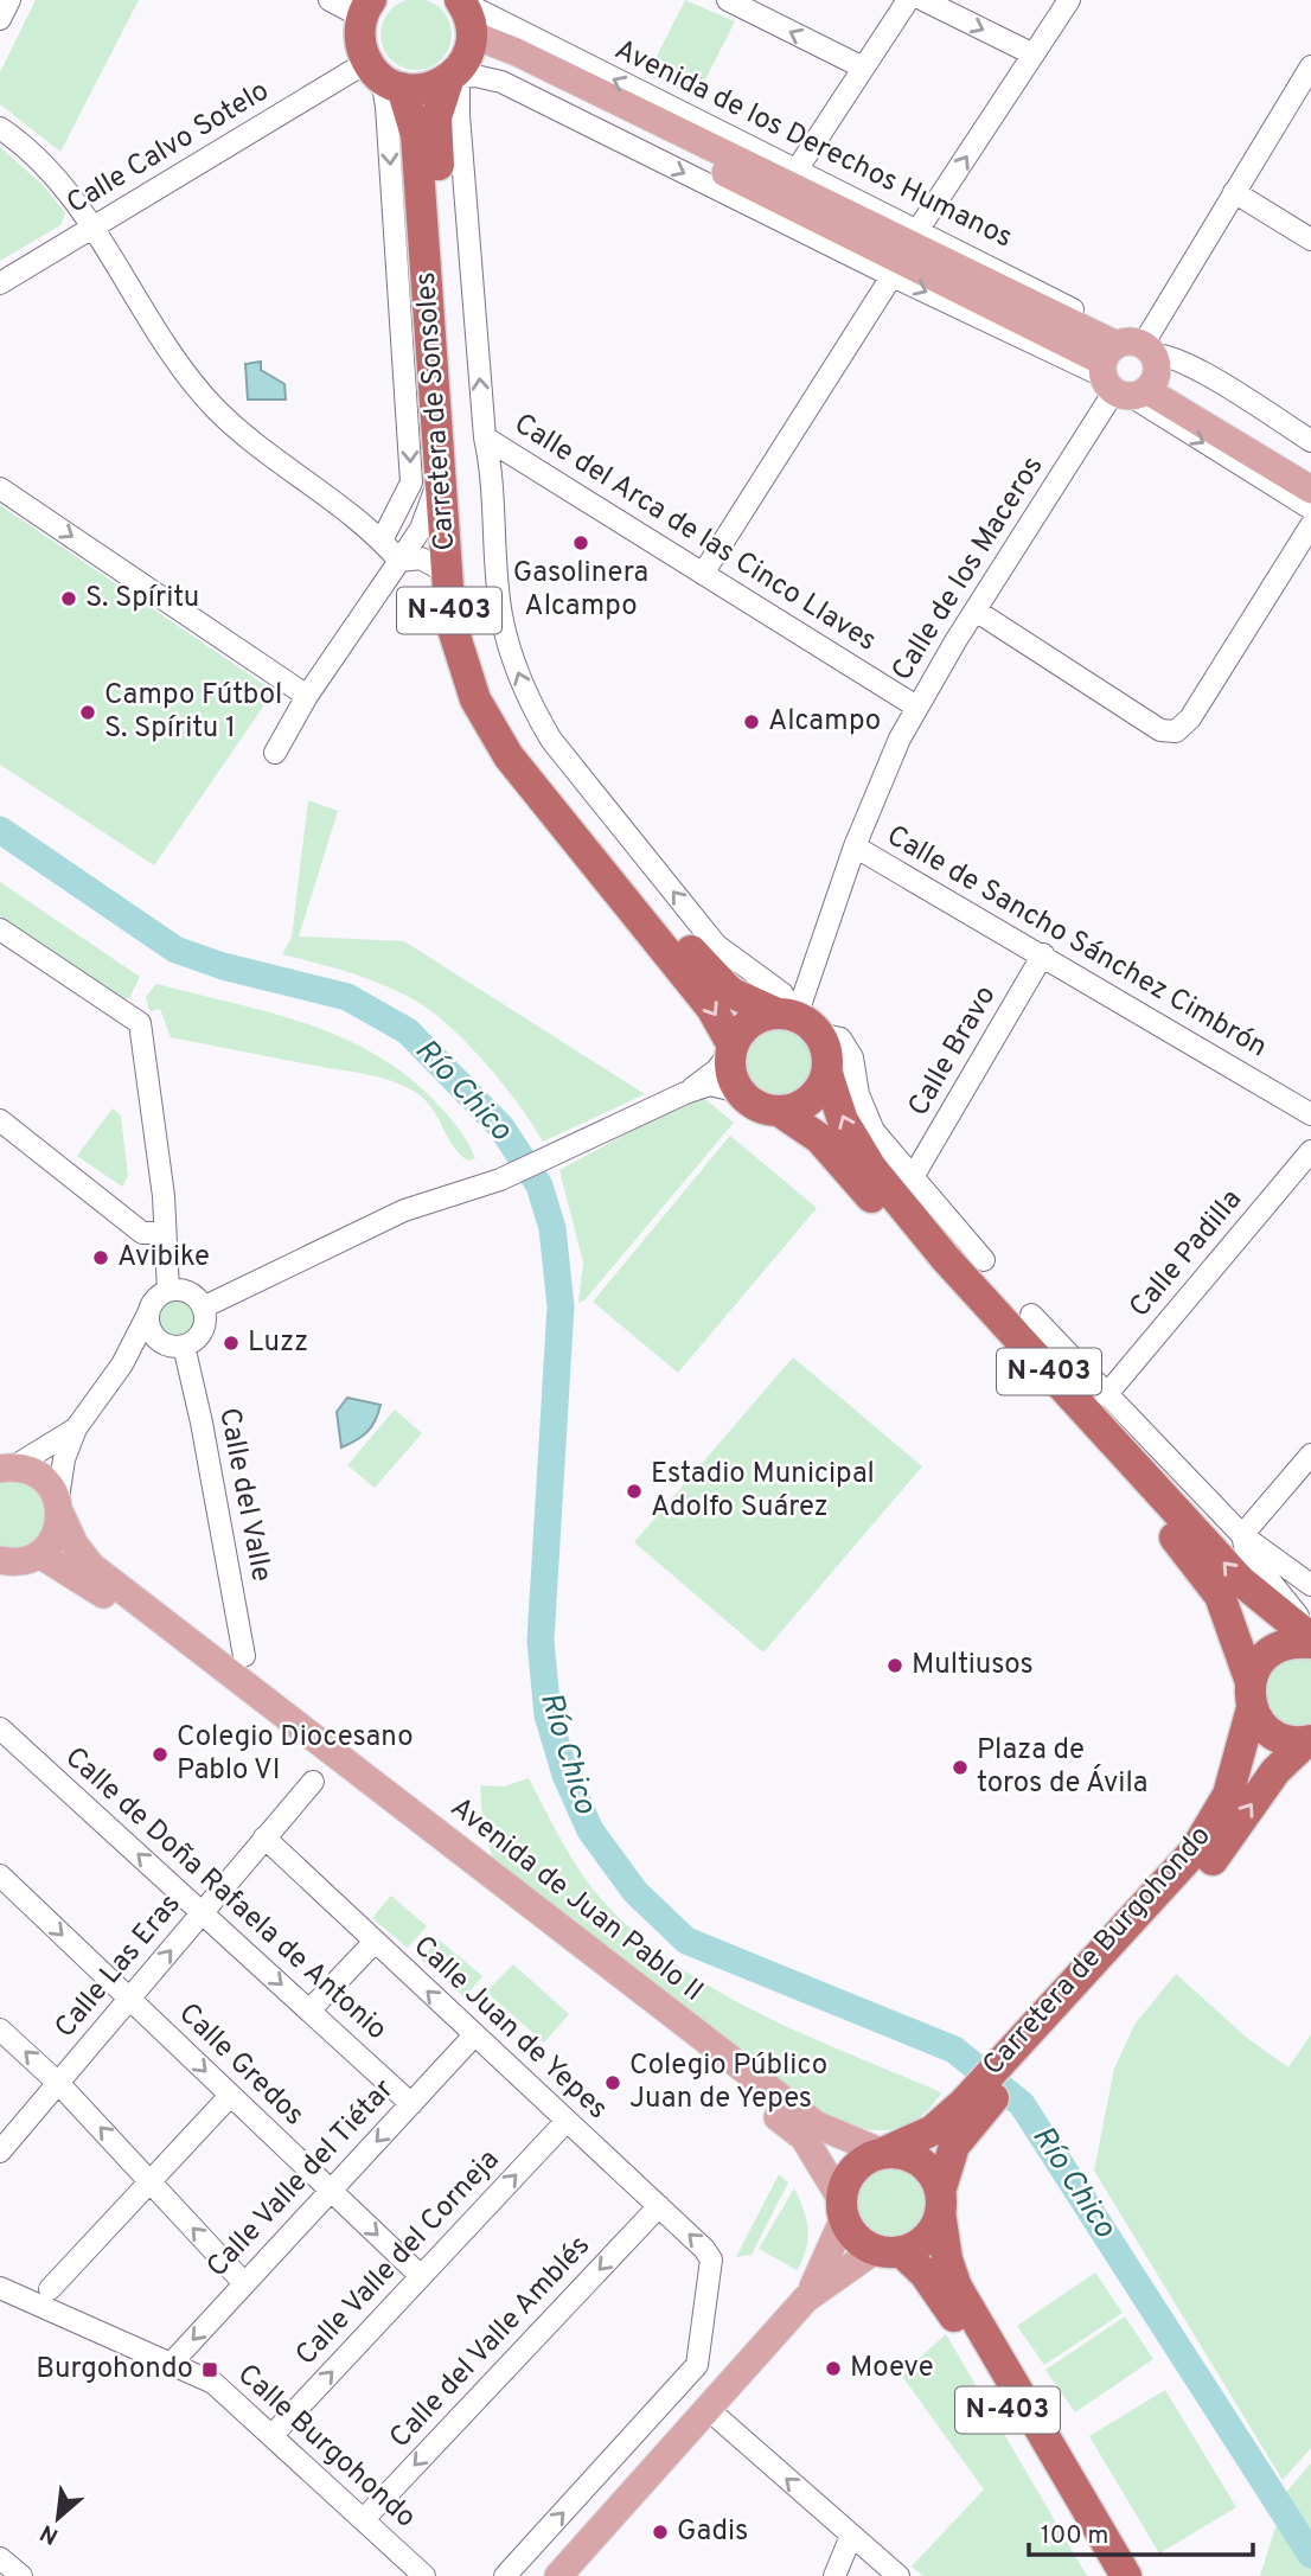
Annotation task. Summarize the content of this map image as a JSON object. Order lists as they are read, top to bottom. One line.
{"streets":{"highway":["Carretera de Sonsoles","N-403","Carretera de Burgohondo"],"main road":["Avenida de los Derechos Humanos","Avenida de Juan Pablo II"],"street":["Calle Calvo Sotelo","Calle del Arca de las Cinco Llaves","Calle de los Maceros","Calle de Sancho Sánchez Cimbrón","Calle Bravo","Calle Padilla","Calle del Valle","Calle de Doña Rafaela de Antonio","Calle Las Eras","Calle Juan de Yepes","Calle Gredos","Calle Valle del Tiétar","Calle Valle del Corneja","Calle del Valle Amblés","Calle Burgohondo"]},"crossings":[["Avenida de los Derechos Humanos","Carretera de Sonsoles"],["Avenida de los Derechos Humanos","Calle de los Maceros"],["Calle Calvo Sotelo","Carretera de Sonsoles"],["Calle Calvo Sotelo","N-403"],["Carretera de Sonsoles","Calle del Arca de las Cinco Llaves"],["Carretera de Sonsoles","Calle de los Maceros"],["Carretera de Sonsoles","N-403"],["Calle del Arca de las Cinco Llaves","Calle de los Maceros"],["Calle de los Maceros","N-403"],["Calle de los Maceros","Calle de Sancho Sánchez Cimbrón"],["N-403","Avenida de Juan Pablo II"],["N-403","Carretera de Burgohondo"],["Calle de Sancho Sánchez Cimbrón","Calle Bravo"],["Calle de Doña Rafaela de Antonio","Calle Las Eras"],["Calle de Doña Rafaela de Antonio","Calle Valle del Tiétar"],["Avenida de Juan Pablo II","Carretera de Burgohondo"],["Calle Las Eras","Calle Juan de Yepes"],["Calle Las Eras","Calle Gredos"],["Calle Juan de Yepes","Calle Valle del Tiétar"],["Calle Juan de Yepes","Calle Valle del Corneja"],["Calle Juan de Yepes","Calle del Valle Amblés"],["Calle Gredos","Calle Valle del Tiétar"],["Calle Gredos","Calle Valle del Corneja"],["Calle Valle del Tiétar","Calle Burgohondo"],["Calle Valle del Corneja","Calle Burgohondo"],["Calle del Valle Amblés","Calle Burgohondo"]],"one_way":["Calle Valle del Corneja","Calle del Valle Amblés"],"water":["Río Chico"],"places":{"other":["Gasolinera Alcampo","S. Spíritu","Campo Fútbol S. Spíritu 1","Alcampo","Avibike","Luzz","Estadio Municipal Adolfo Suárez","Multiusos","Colegio Diocesano Pablo VI","Plaza de toros de Ávila","Colegio Público Juan de Yepes","Moeve","Gadis"],"transit":["Burgohondo"]},"scale_bar":"100 m","north":"bottom left"}
